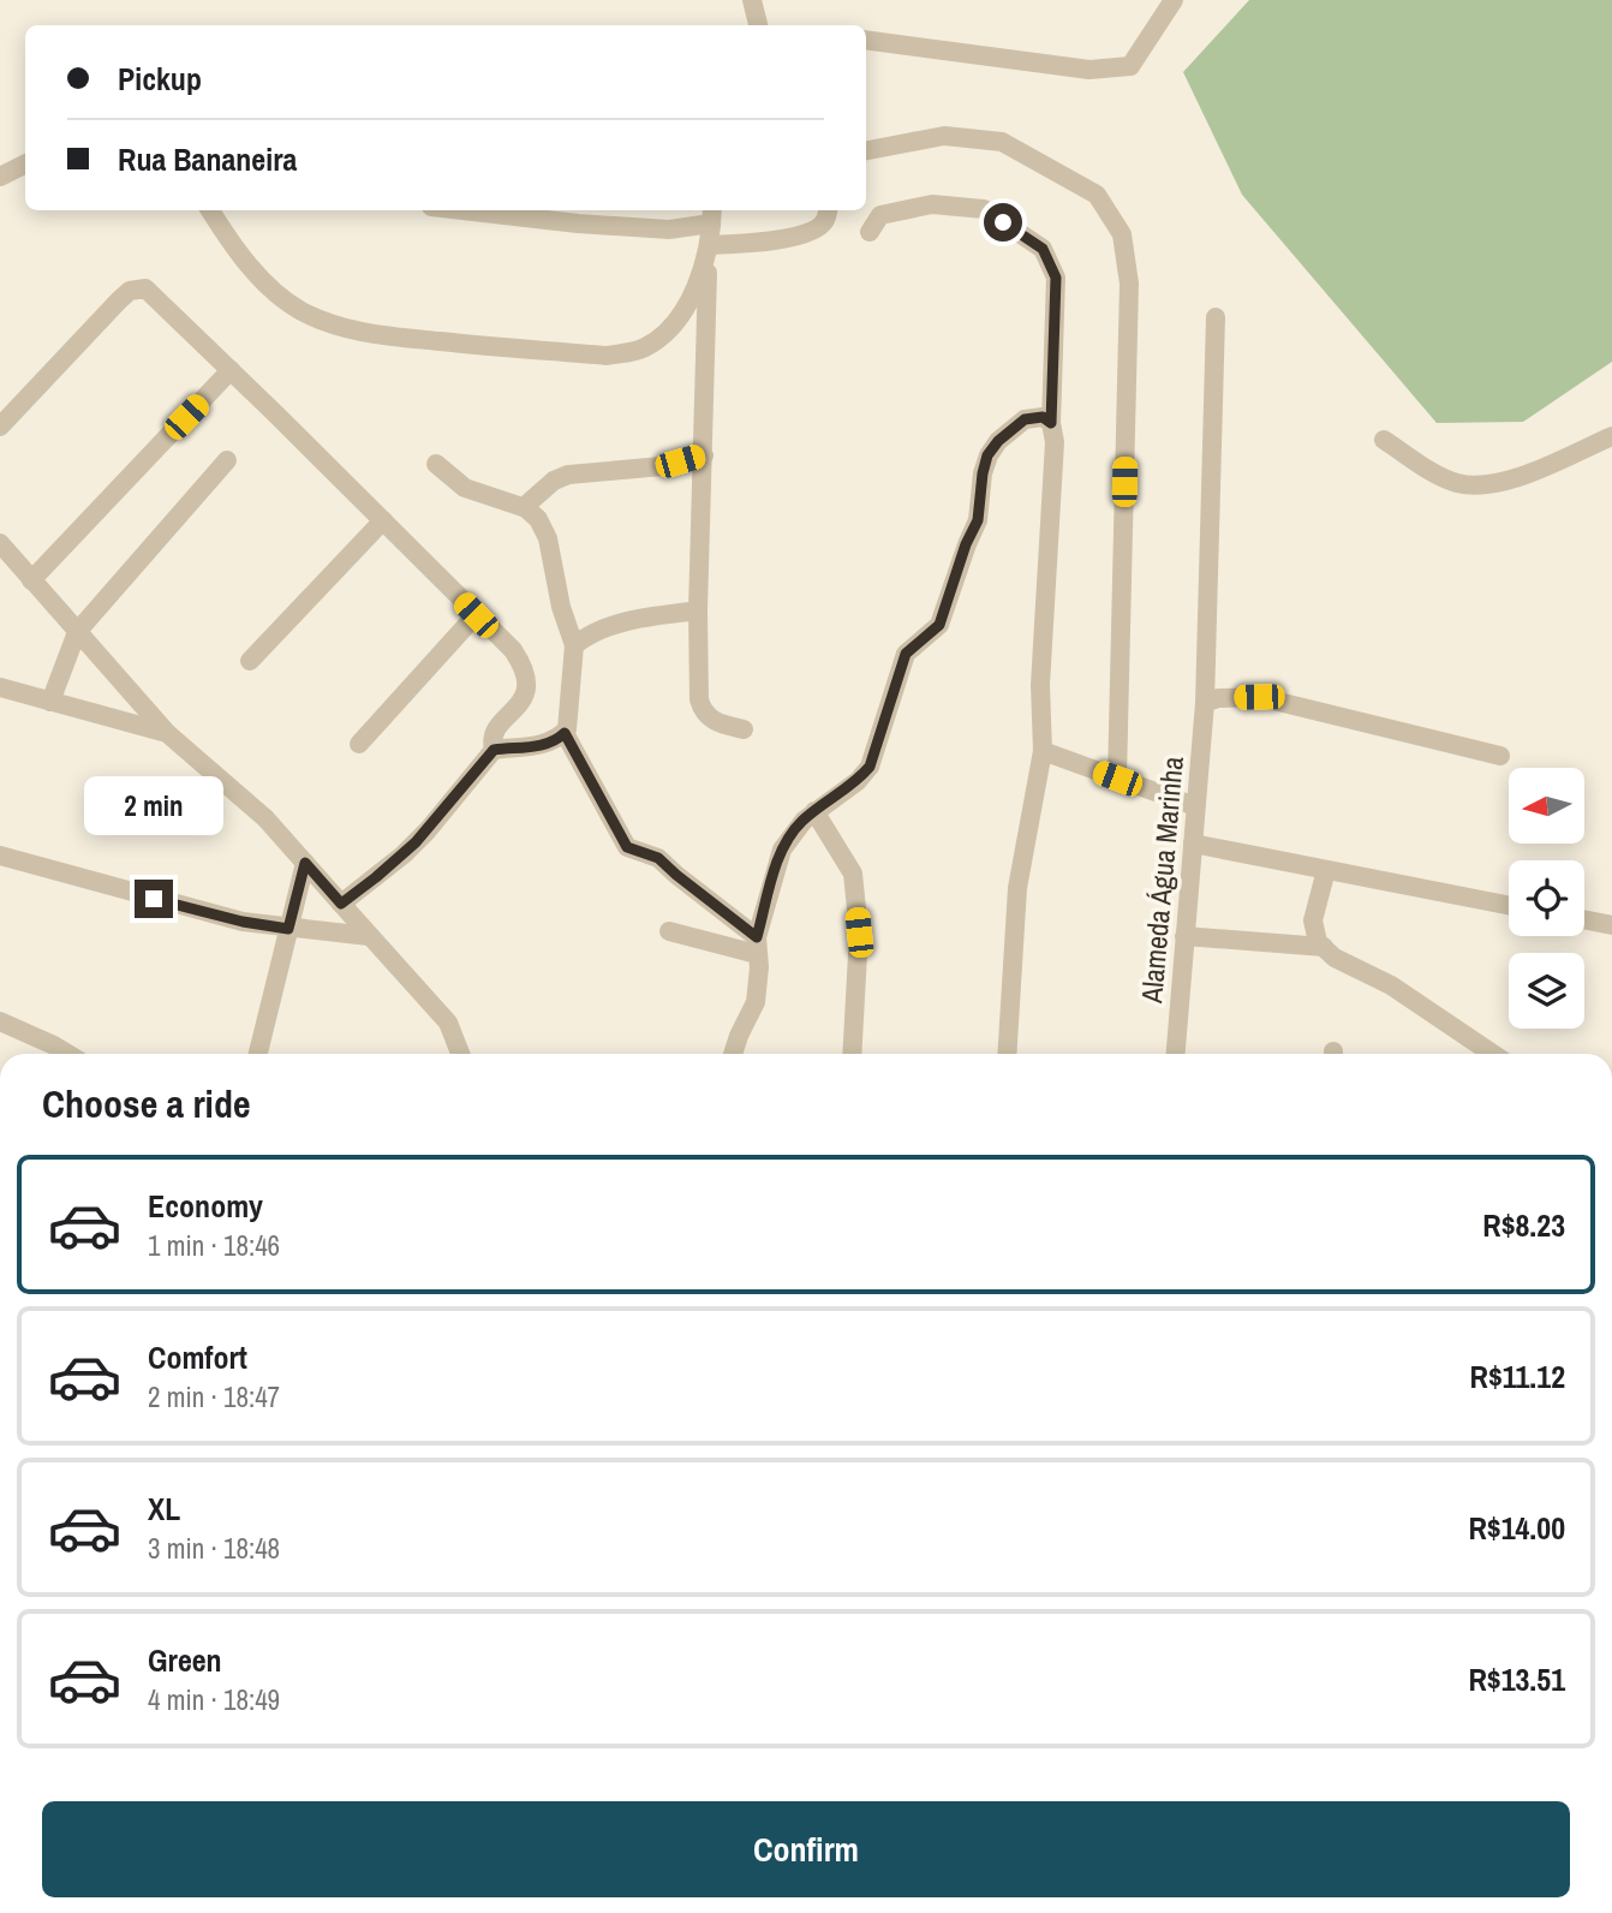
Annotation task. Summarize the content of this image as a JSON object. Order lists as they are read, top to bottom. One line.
{"streets":{"street":["Alameda Água Marinha"]},"north":"left","page":{"banner":["Pickup","Rua Bananeira"],"bubble":"2 min","heading":"Choose a ride","list":[{"name":"Economy","note":"1 min · 18:46","value":"R$8.23"},{"name":"Comfort","note":"2 min · 18:47","value":"R$11.12"},{"name":"XL","note":"3 min · 18:48","value":"R$14.00"},{"name":"Green","note":"4 min · 18:49","value":"R$13.51"}],"buttons":"Confirm"}}
